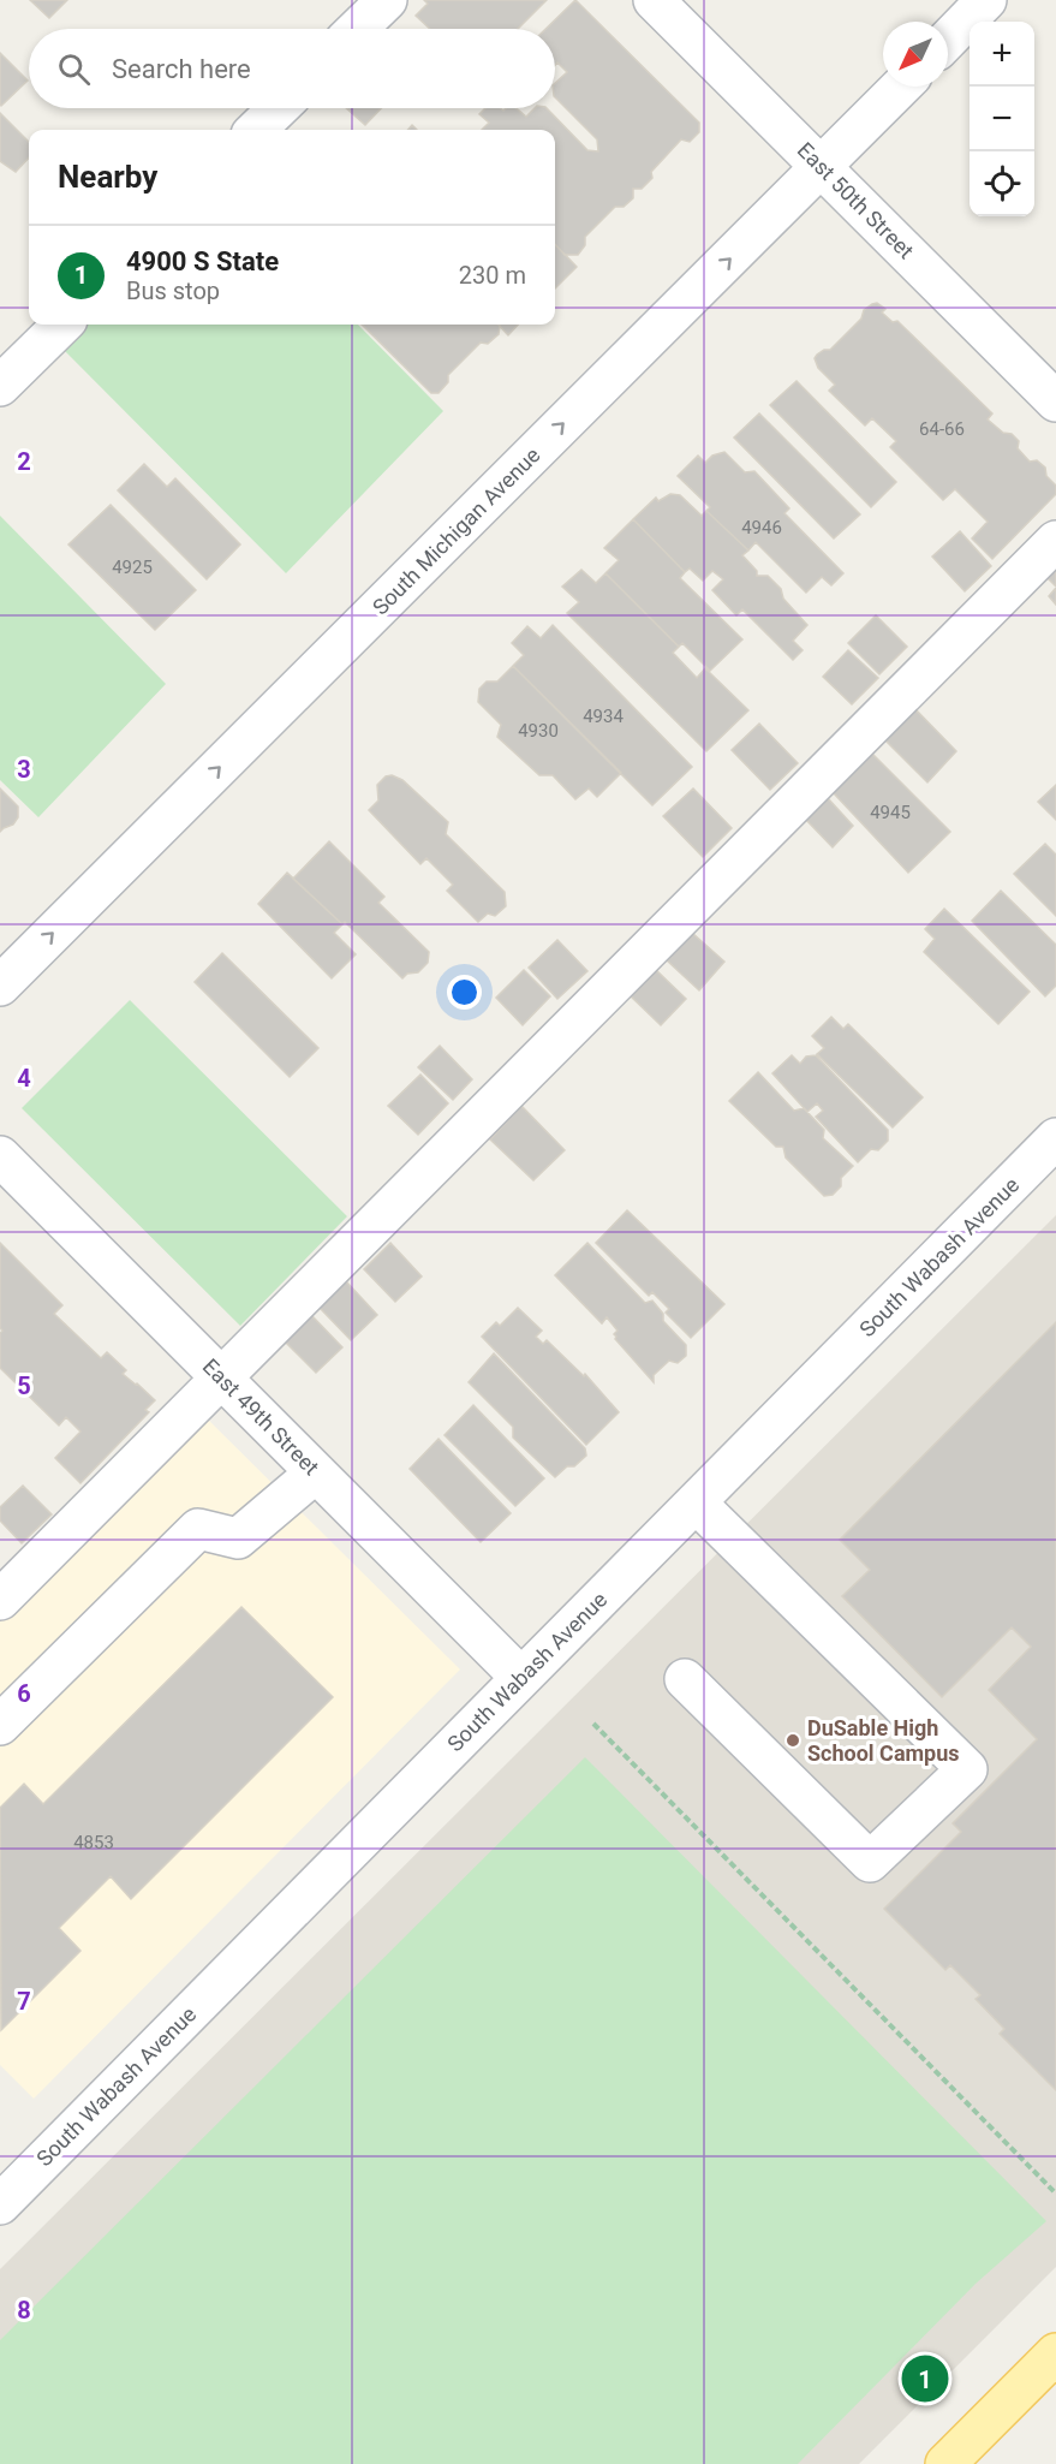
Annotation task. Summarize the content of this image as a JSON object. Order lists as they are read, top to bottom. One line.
{"streets":{"street":["East 50th Street","South Michigan Avenue","South Wabash Avenue","East 49th Street"]},"crossings":[["East 50th Street","South Michigan Avenue"],["South Wabash Avenue","East 49th Street"]],"one_way":["South Michigan Avenue"],"places":["DuSable High School Campus"],"house_numbers":["64-66","4946","4925","4934","4930","4945","4853"],"north":"bottom left","page":{"map_buttons":["+","−"],"search":"Search here","heading":"Nearby","list":[{"mark":"1","name":"4900 S State","note":"Bus stop","value":"230 m"}],"pins":"1"},"grid":{"rows":["2","3","4","5","6","7","8"]}}
